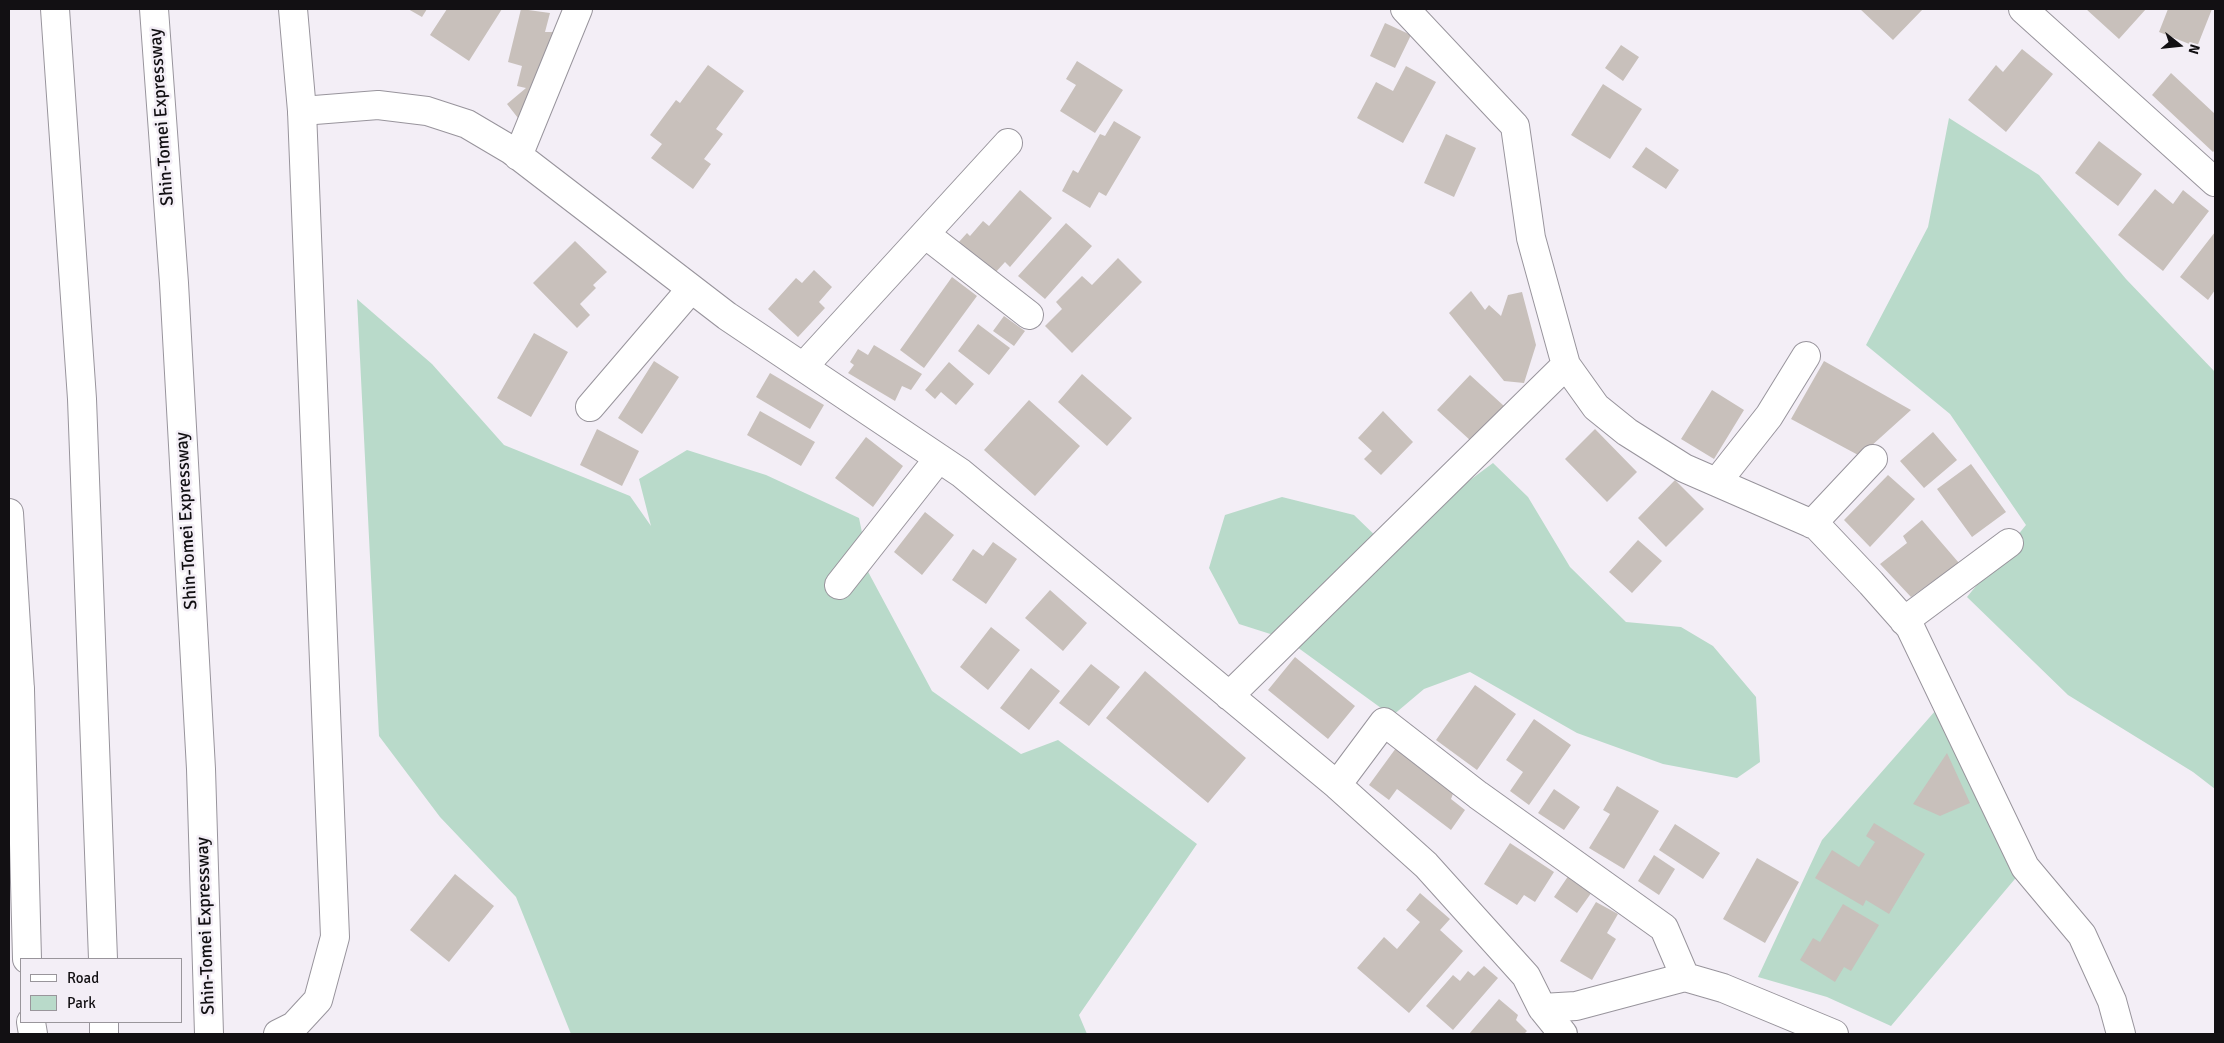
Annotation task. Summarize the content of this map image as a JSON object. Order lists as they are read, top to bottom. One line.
{"streets":{"main road":["Shin-Tomei Expressway"]},"legend":["Road","Park"],"north":"right"}
